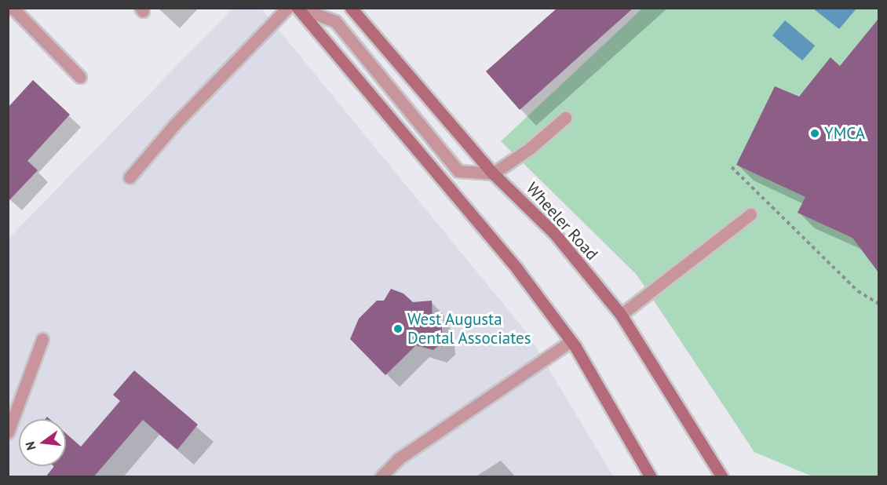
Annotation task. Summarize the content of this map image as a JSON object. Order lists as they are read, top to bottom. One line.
{"streets":{"main road":["Wheeler Road"]},"places":["YMCA","West Augusta Dental Associates"],"north":"left"}
